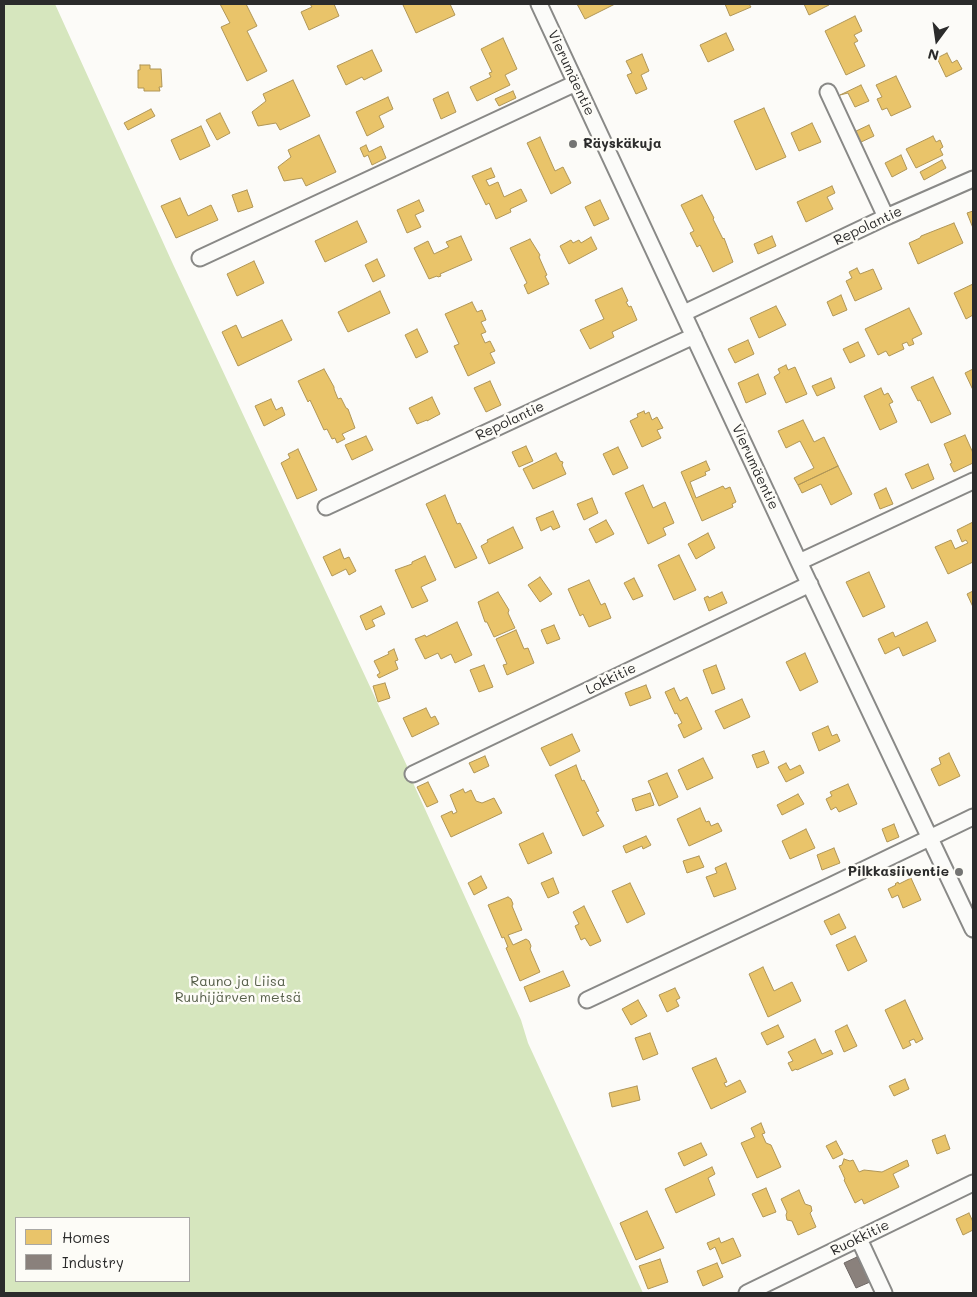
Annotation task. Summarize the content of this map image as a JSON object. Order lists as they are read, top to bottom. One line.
{"streets":{"street":["Vierumäentie","Repolantie","Lokkitie","Ruokkitie"]},"crossings":[["Vierumäentie","Repolantie"],["Vierumäentie","Lokkitie"]],"parks":["Rauno ja Liisa Ruuhijärven metsä"],"places":["Räyskäkuja","Pilkkasiiventie"],"legend":["Homes","Industry"],"north":"bottom"}
